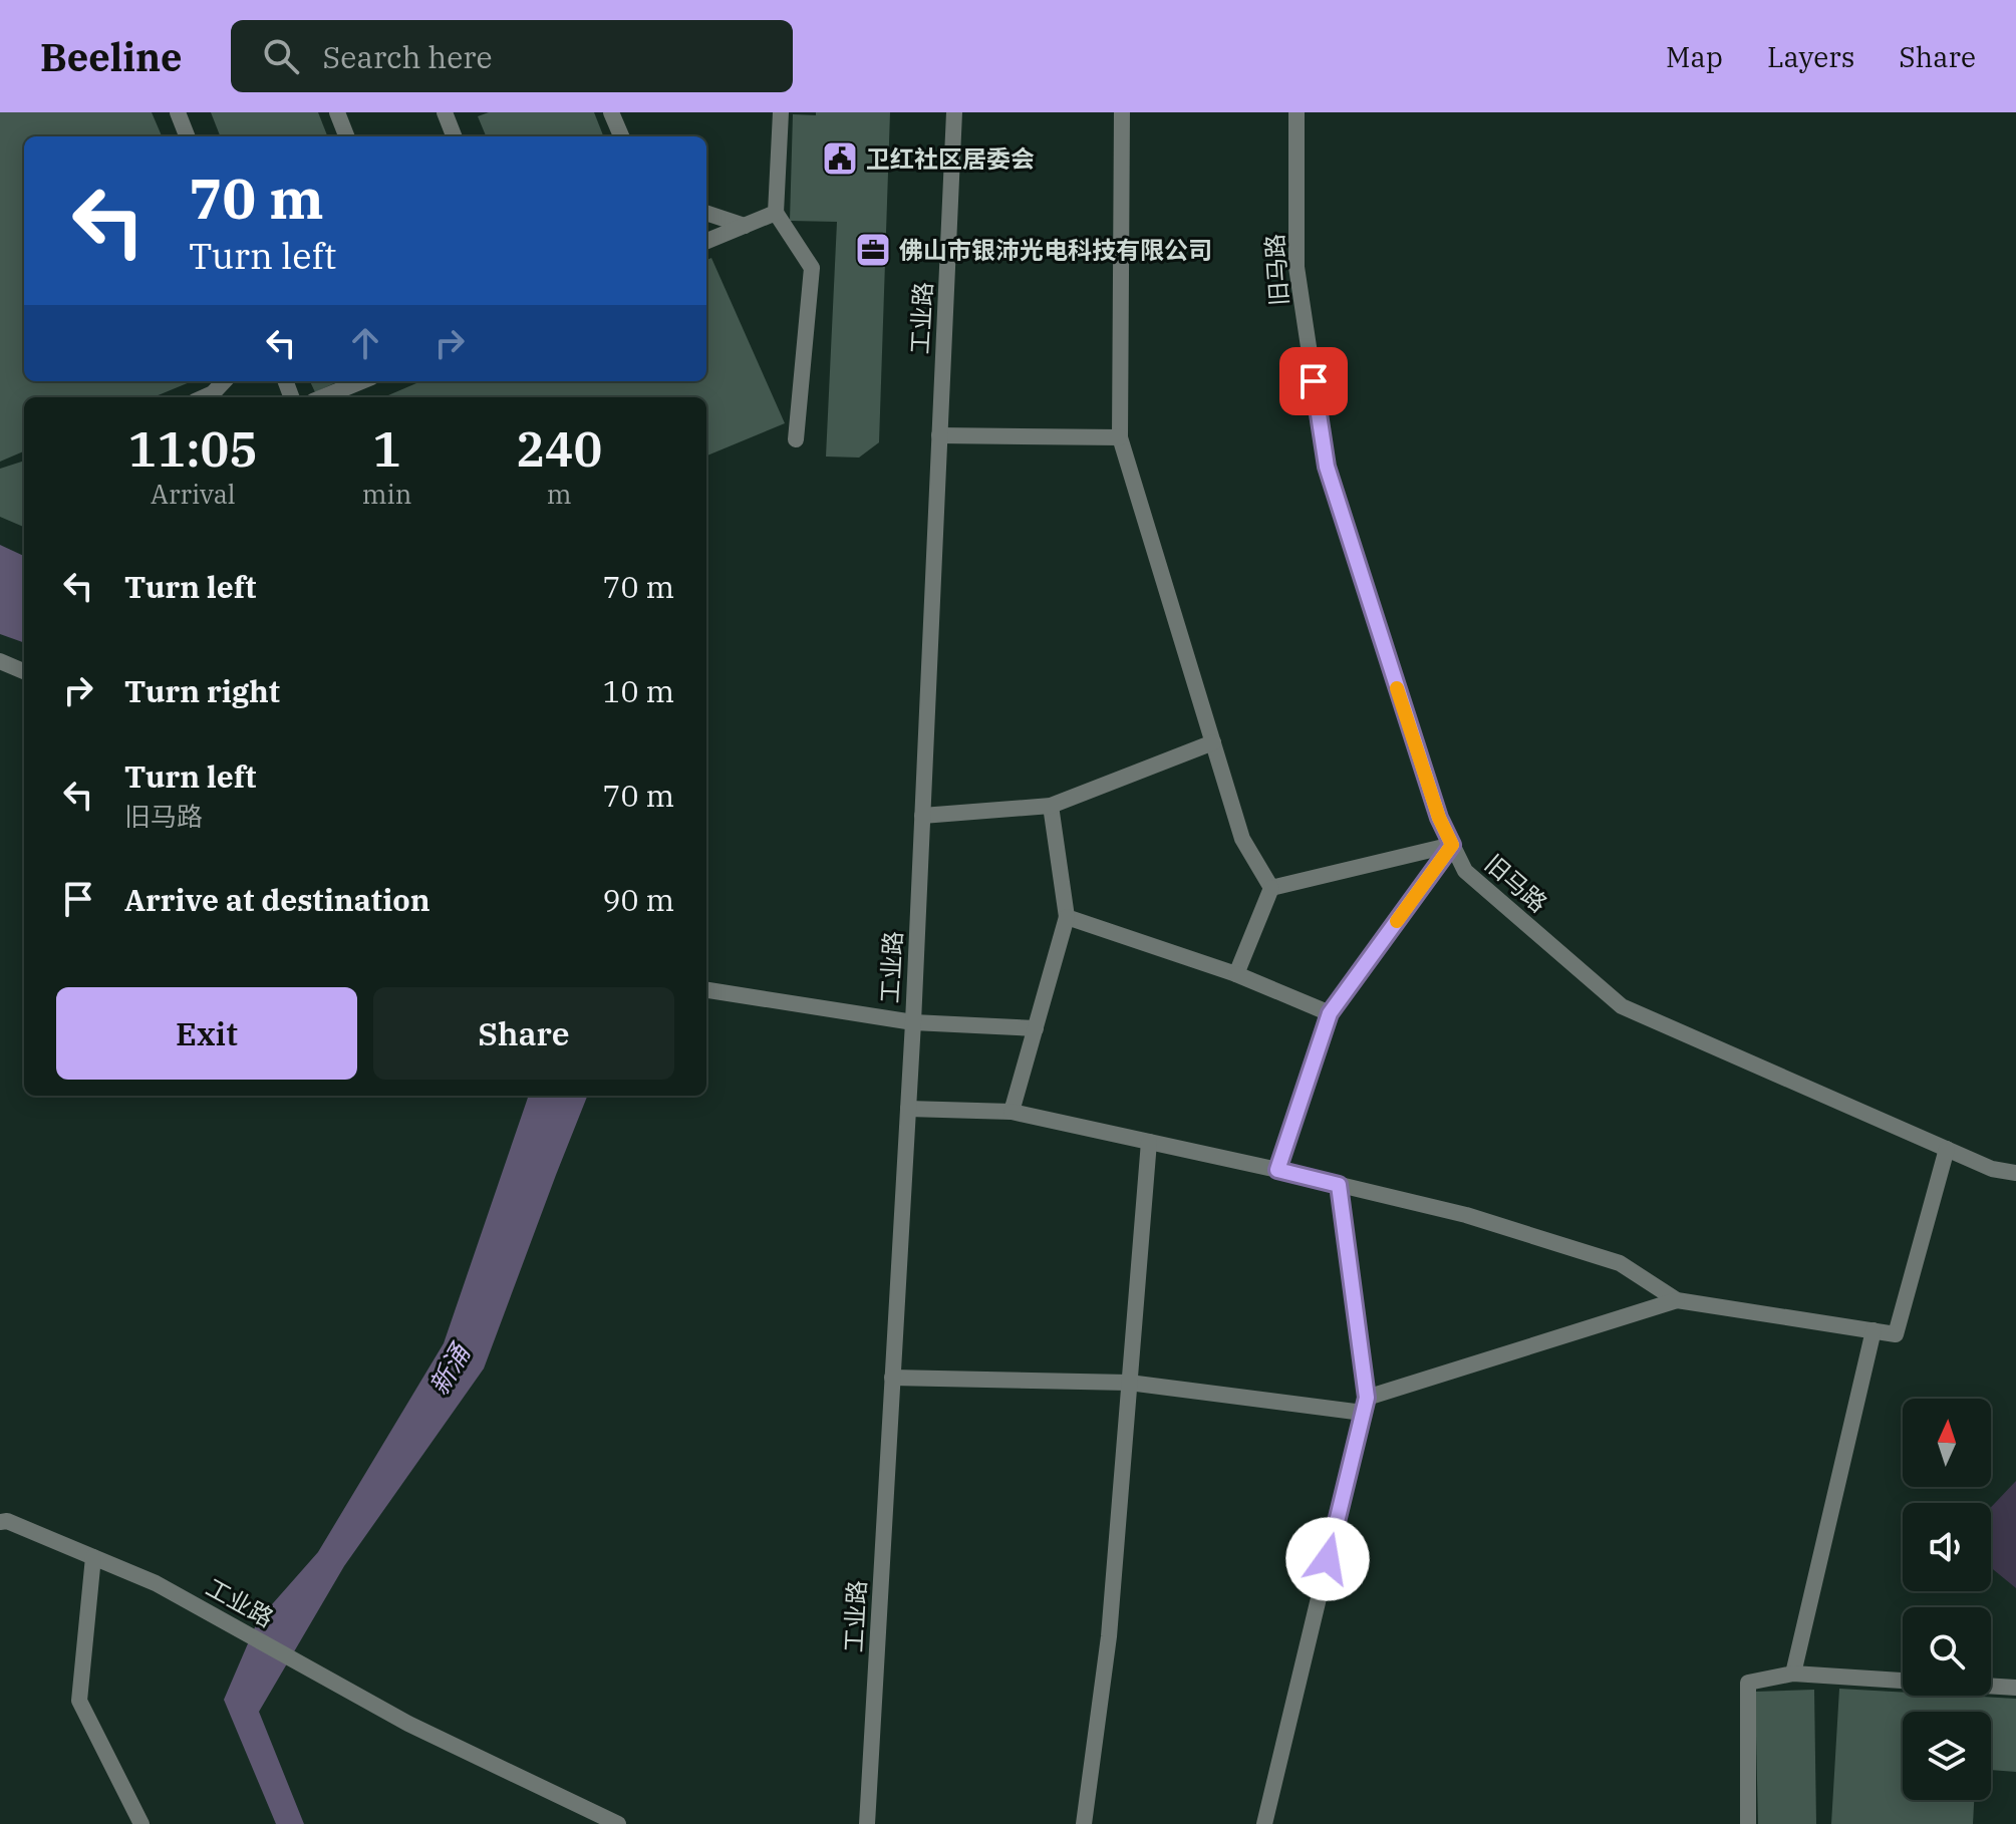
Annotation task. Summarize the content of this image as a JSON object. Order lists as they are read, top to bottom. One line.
{"streets":{"street":["旧马路","工业路"]},"water":["新涌"],"places":{"public building":["卫红社区居委会"],"office":["佛山市银沛光电科技有限公司"]},"north":"top","page":{"header":"Beeline","search":"Search here","nav":["Map","Layers","Share"],"turn":["70 m","Turn left"],"eta":["11:05","Arrival","1","min","240","m"],"list":[{"name":"Turn left","value":"70 m"},{"name":"Turn right","value":"10 m"},{"name":"Turn left","note":"旧马路","value":"70 m"},{"name":"Arrive at destination","value":"90 m"}],"buttons":["Exit","Share"]}}
